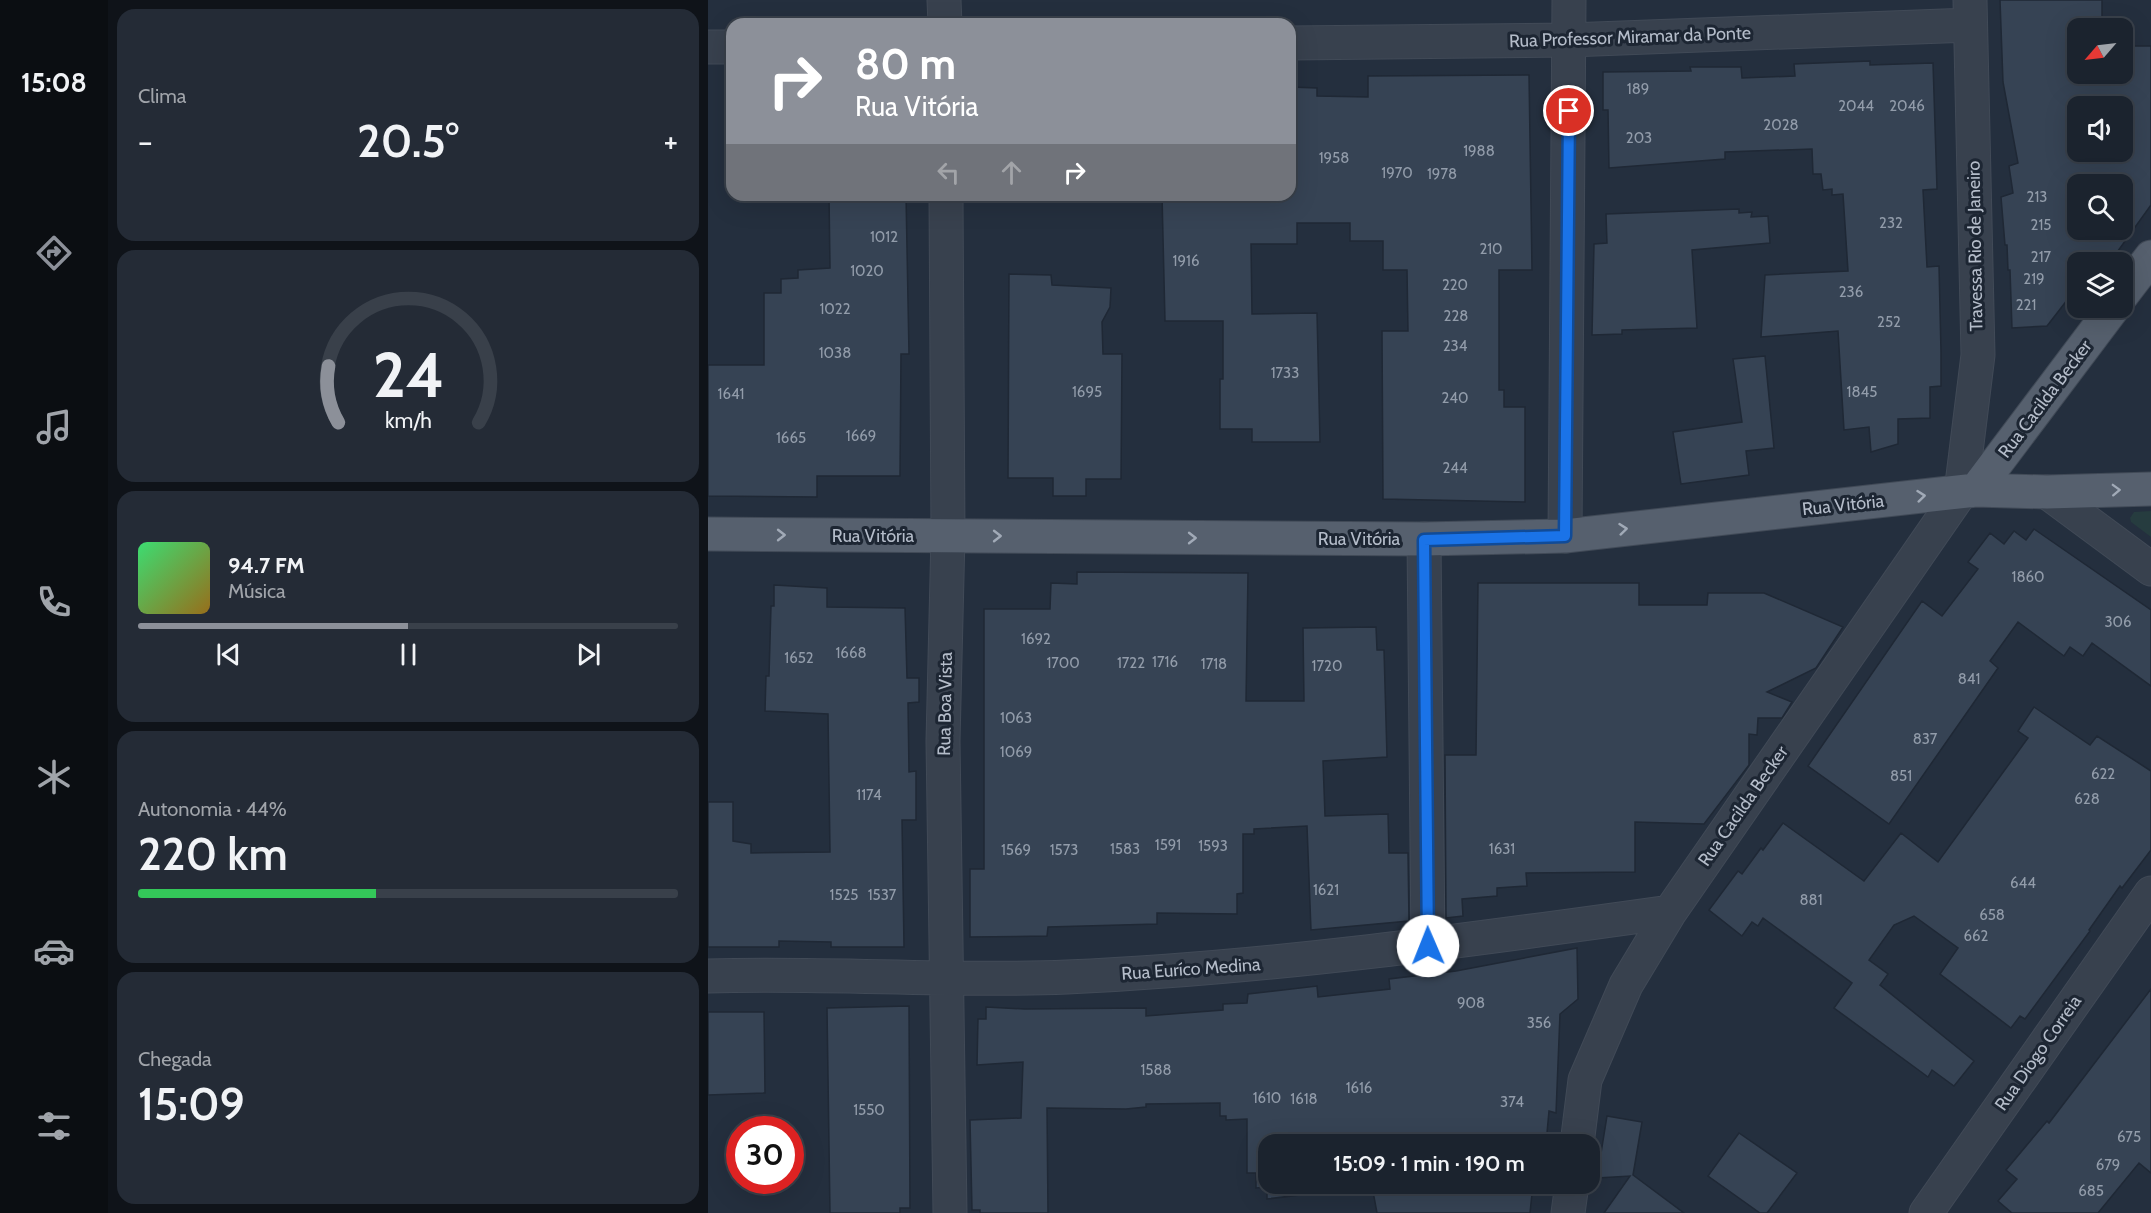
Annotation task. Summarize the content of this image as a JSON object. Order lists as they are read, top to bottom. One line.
{"streets":{"main road":["Rua Cacilda Becker","Rua Vitória"],"street":["Rua Professor Miramar da Ponte","Travessa Rio de Janeiro","Rua Boa Vista","Rua Euríco Medina","Rua Diogo Correia"]},"crossings":[["Rua Professor Miramar da Ponte","Travessa Rio de Janeiro"],["Travessa Rio de Janeiro","Rua Cacilda Becker"],["Travessa Rio de Janeiro","Rua Vitória"],["Rua Cacilda Becker","Rua Vitória"],["Rua Cacilda Becker","Rua Euríco Medina"],["Rua Vitória","Rua Boa Vista"],["Rua Boa Vista","Rua Euríco Medina"]],"one_way":["Rua Vitória"],"house_numbers":["189","2044","2046","2028","203","1988","1958","1970","1978","213","232","215","1012","210","217","1916","1020","219","220","236","221","1022","228","252","234","1038","1733","1695","1845","1641","240","1669","1665","244","1860","306","1692","1668","1652","1716","1700","1722","1718","1720","841","1063","837","1069","622","851","1174","628","1591","1593","1583","1631","1569","1573","644","1621","1525","1537","881","658","662","908","356","1588","1616","1610","1618","374","1550","675","679","685"],"north":"bottom left","page":{"tabs":"15:08","tile":["Clima",["Autonomia · 44%","220 km"],["Chegada","15:09"]],"turn":["80 m","Rua Vitória"],"heat":["−","20.5°","+"],"song":["94.7 FM","Música"],"limit":"30","trip":"15:09 · 1 min · 190 m","gauge":["24","km/h"]}}
